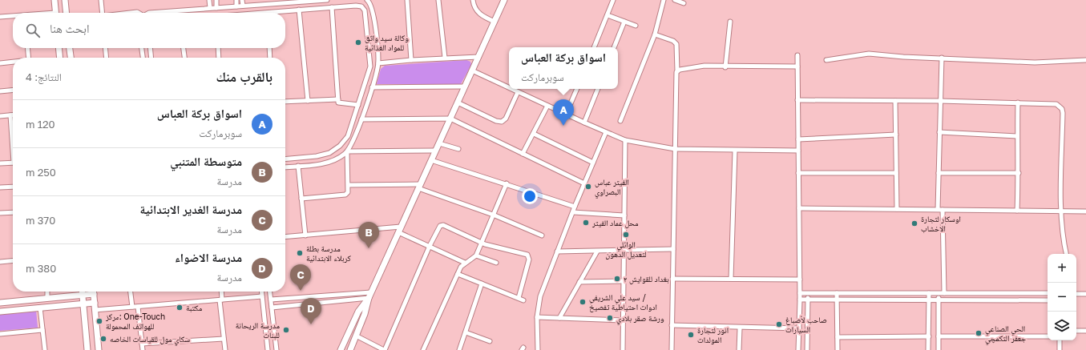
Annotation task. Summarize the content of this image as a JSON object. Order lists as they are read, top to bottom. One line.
{"places":["وكالة سيد واثق للمواد الغذائية","الفيتر عباس البصراوي","محل عماد الفيتر","اوسكار لتجارة الاخشاب","الوائلي لتعديل الدهون","مدرسة بطلة كربلاء الابتدائية","بغداد للقوايش ٢","سيد علي الشريفي / ادوات احتياطية تفصيخ","مكتبة","ورشة صقر بلادي","مركز: One-Touch للهواتف المحمولة","صاحب لأصباغ السيارات","مدرسة الريحانة للبنات","الحي الصناعي جعفر التكمچي","انور لتجارة المولدات","سكاي مول للقياسات الخاصه"],"page":{"search":"ابحث هنا","popup":["اسواق بركة العباس","سوبرماركت"],"heading":["بالقرب منك","النتائج: 4"],"pins":["A","B","C","D"],"list":[{"mark":"A","name":"اسواق بركة العباس","note":"سوبرماركت","value":"120 m"},{"mark":"B","name":"متوسطة المتنبي","note":"مدرسة","value":"250 m"},{"mark":"C","name":"مدرسة الغدير الابتدائية","note":"مدرسة","value":"370 m"},{"mark":"D","name":"مدرسة الاضواء","note":"مدرسة","value":"380 m"}],"map_buttons":["+","−"]}}
